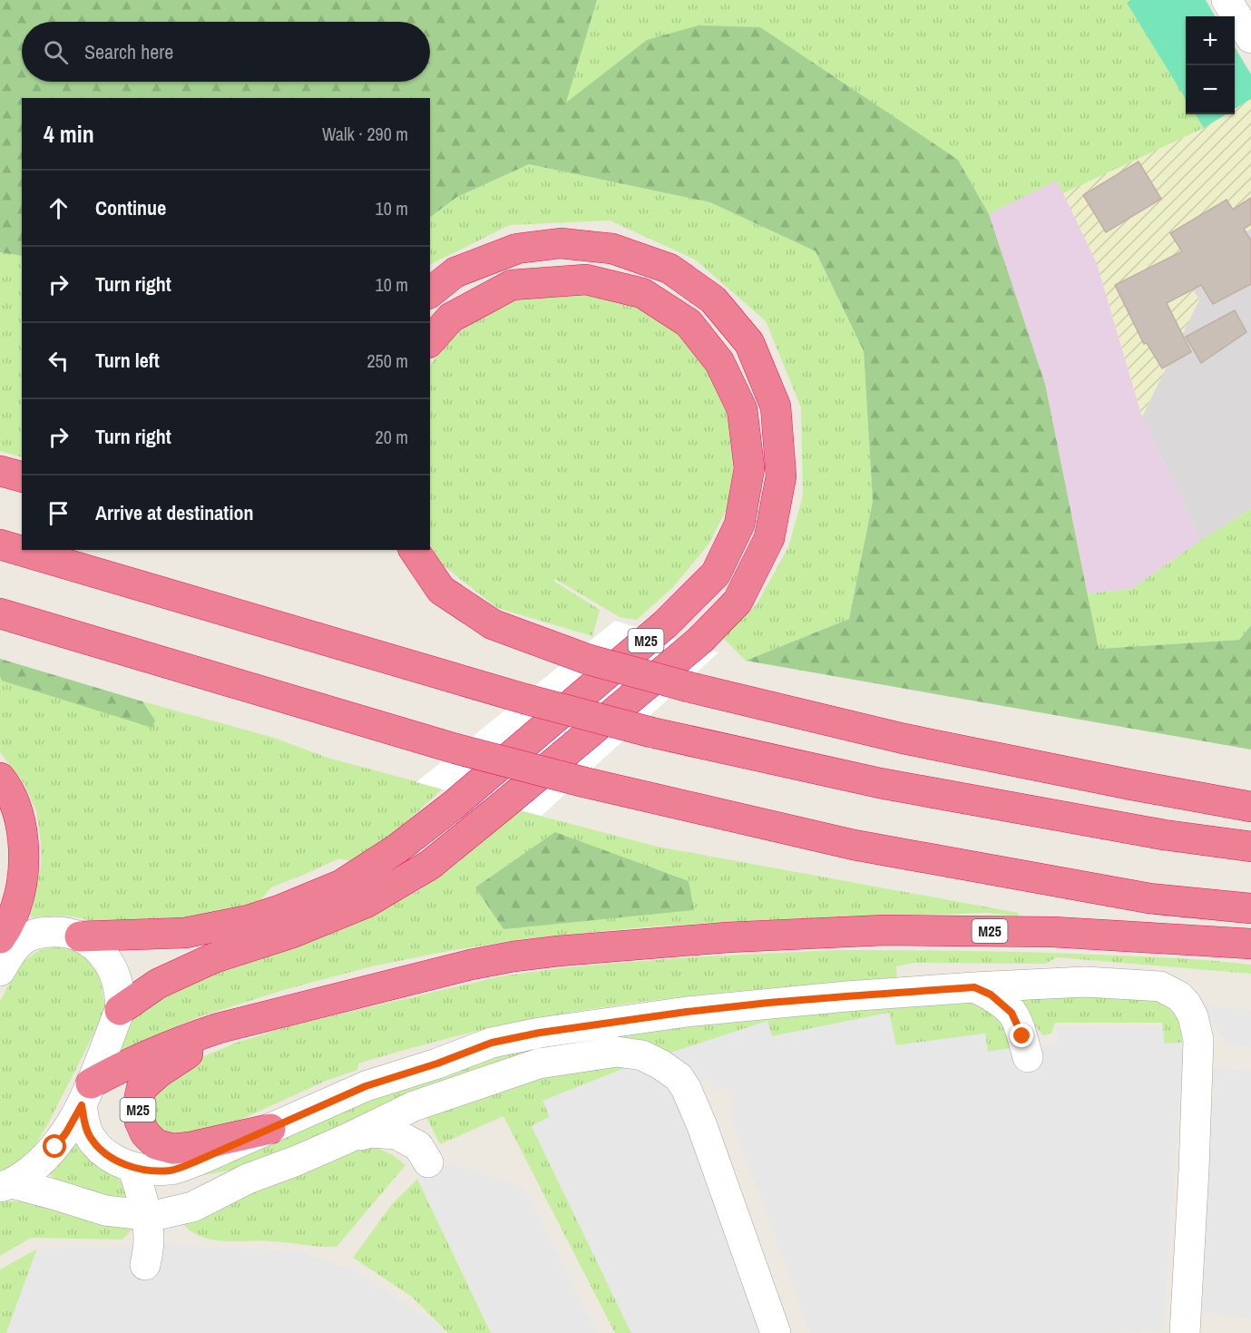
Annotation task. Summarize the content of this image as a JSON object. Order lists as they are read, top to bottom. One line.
{"streets":{"highway":["M25"]},"page":{"map_buttons":["+","−"],"search":"Search here","heading":["4 min","Walk · 290 m"],"list":[["Continue","10 m"],["Turn right","10 m"],["Turn left","250 m"],["Turn right","20 m"],"Arrive at destination"]}}
